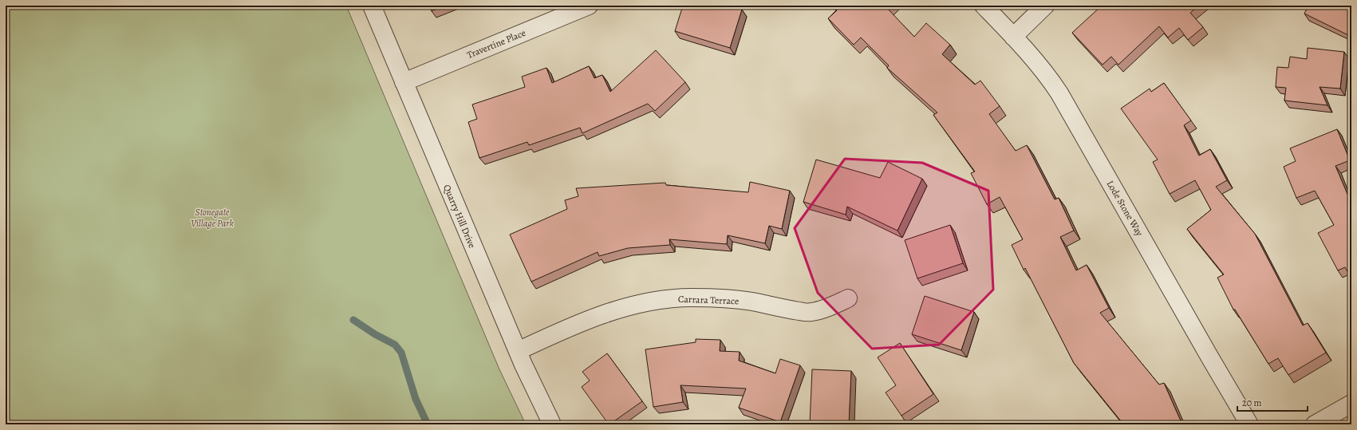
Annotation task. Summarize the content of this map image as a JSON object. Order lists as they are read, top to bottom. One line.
{"streets":{"street":["Travertine Place","Lode Stone Way","Quarry Hill Drive","Carrara Terrace"]},"crossings":[["Travertine Place","Quarry Hill Drive"],["Quarry Hill Drive","Carrara Terrace"]],"parks":["Stonegate Village Park"],"scale_bar":"20 m"}
